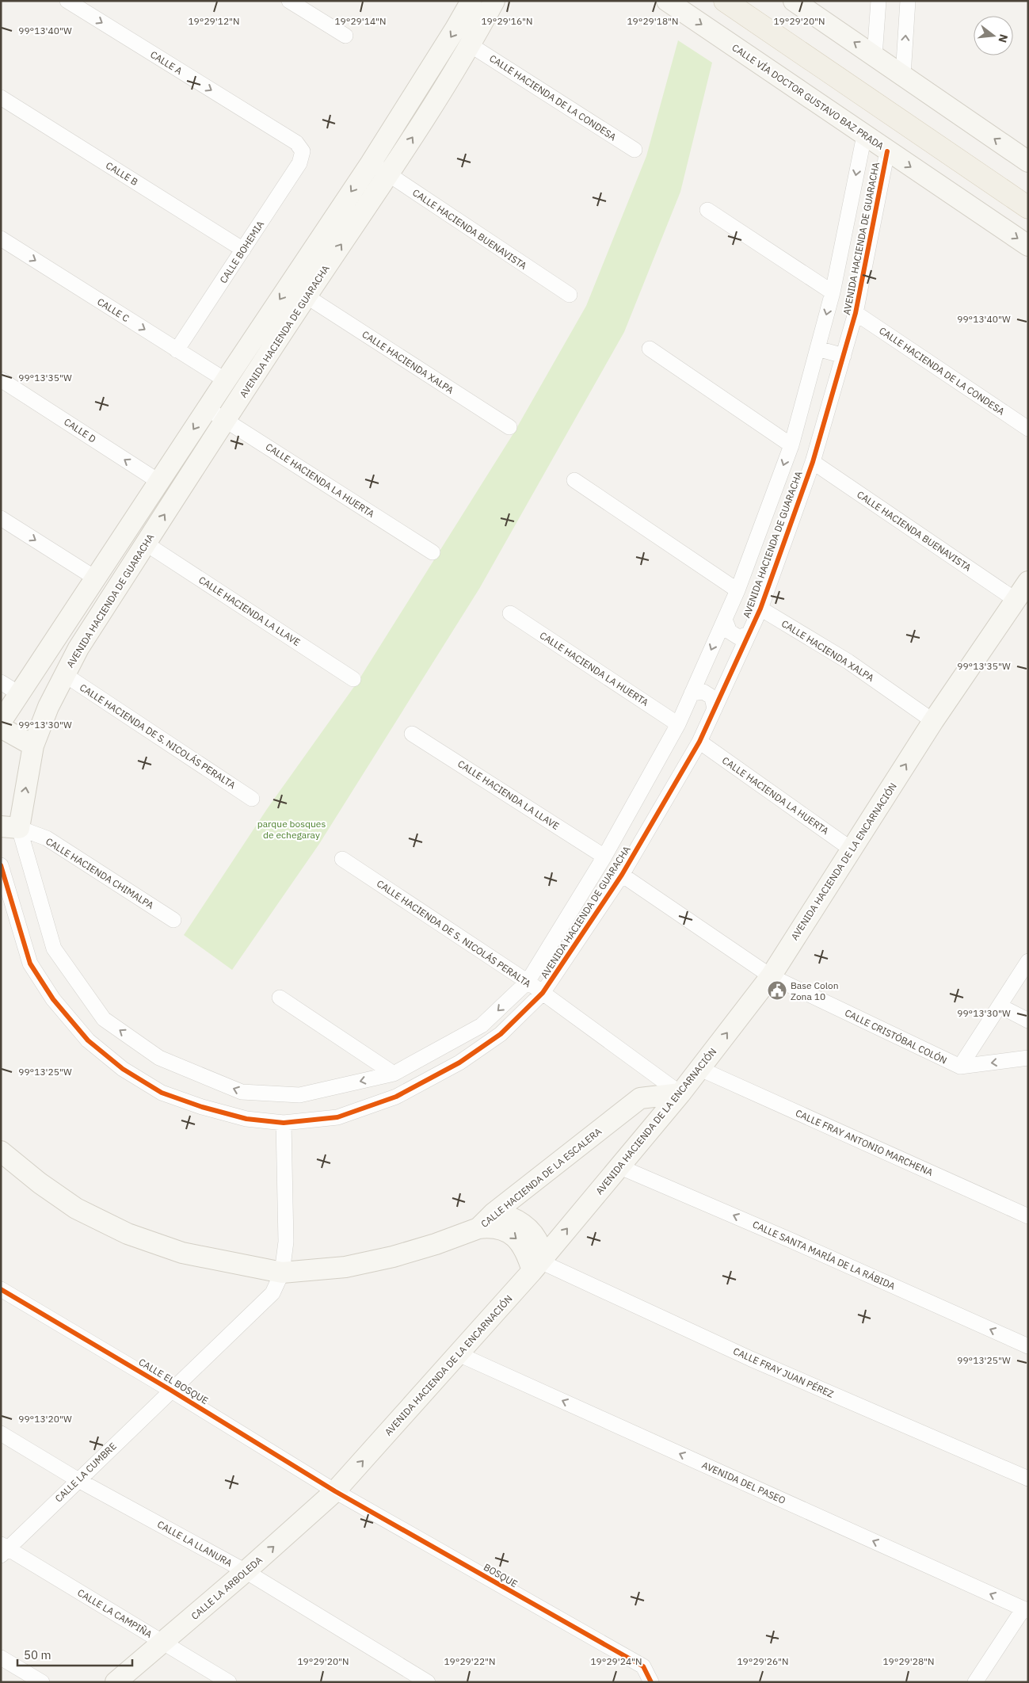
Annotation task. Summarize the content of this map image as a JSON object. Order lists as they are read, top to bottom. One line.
{"streets":{"main road":["CALLE VÍA DOCTOR GUSTAVO BAZ PRADA","AVENIDA HACIENDA DE GUARACHA","AVENIDA HACIENDA DE LA ENCARNACIÓN","CALLE HACIENDA DE LA ESCALERA","CALLE LA ARBOLEDA"],"street":["CALLE A","CALLE HACIENDA DE LA CONDESA","CALLE B","CALLE HACIENDA BUENAVISTA","CALLE BOHEMIA","CALLE C","CALLE HACIENDA XALPA","CALLE D","CALLE HACIENDA LA HUERTA","CALLE HACIENDA LA LLAVE","CALLE HACIENDA DE S. NICOLÁS PERALTA","CALLE HACIENDA CHIMALPA","CALLE CRISTÓBAL COLÓN","CALLE FRAY ANTONIO MARCHENA","CALLE SANTA MARÍA DE LA RÁBIDA","CALLE FRAY JUAN PÉREZ","CALLE EL BOSQUE","CALLE LA CUMBRE","AVENIDA DEL PASEO","CALLE LA LLANURA","BOSQUE","CALLE LA CAMPIÑA"]},"crossings":[["CALLE A","CALLE BOHEMIA"],["CALLE VÍA DOCTOR GUSTAVO BAZ PRADA","AVENIDA HACIENDA DE GUARACHA"],["CALLE HACIENDA DE LA CONDESA","AVENIDA HACIENDA DE GUARACHA"],["CALLE B","CALLE BOHEMIA"],["CALLE HACIENDA BUENAVISTA","AVENIDA HACIENDA DE GUARACHA"],["CALLE HACIENDA BUENAVISTA","AVENIDA HACIENDA DE LA ENCARNACIÓN"],["AVENIDA HACIENDA DE GUARACHA","CALLE HACIENDA XALPA"],["AVENIDA HACIENDA DE GUARACHA","CALLE HACIENDA LA HUERTA"],["AVENIDA HACIENDA DE GUARACHA","CALLE HACIENDA LA LLAVE"],["AVENIDA HACIENDA DE GUARACHA","CALLE HACIENDA DE S. NICOLÁS PERALTA"],["AVENIDA HACIENDA DE GUARACHA","CALLE HACIENDA CHIMALPA"],["AVENIDA HACIENDA DE GUARACHA","CALLE LA CUMBRE"],["CALLE BOHEMIA","CALLE C"],["CALLE HACIENDA XALPA","AVENIDA HACIENDA DE LA ENCARNACIÓN"],["CALLE HACIENDA LA HUERTA","AVENIDA HACIENDA DE LA ENCARNACIÓN"],["CALLE HACIENDA DE S. NICOLÁS PERALTA","AVENIDA HACIENDA DE LA ENCARNACIÓN"],["CALLE HACIENDA DE S. NICOLÁS PERALTA","CALLE HACIENDA DE LA ESCALERA"],["AVENIDA HACIENDA DE LA ENCARNACIÓN","CALLE CRISTÓBAL COLÓN"],["AVENIDA HACIENDA DE LA ENCARNACIÓN","CALLE FRAY ANTONIO MARCHENA"],["AVENIDA HACIENDA DE LA ENCARNACIÓN","CALLE HACIENDA DE LA ESCALERA"],["AVENIDA HACIENDA DE LA ENCARNACIÓN","CALLE SANTA MARÍA DE LA RÁBIDA"],["AVENIDA HACIENDA DE LA ENCARNACIÓN","CALLE FRAY JUAN PÉREZ"],["AVENIDA HACIENDA DE LA ENCARNACIÓN","CALLE EL BOSQUE"],["AVENIDA HACIENDA DE LA ENCARNACIÓN","AVENIDA DEL PASEO"],["AVENIDA HACIENDA DE LA ENCARNACIÓN","BOSQUE"],["AVENIDA HACIENDA DE LA ENCARNACIÓN","CALLE LA ARBOLEDA"],["CALLE HACIENDA DE LA ESCALERA","CALLE LA CUMBRE"],["CALLE EL BOSQUE","CALLE LA CUMBRE"],["CALLE EL BOSQUE","BOSQUE"],["CALLE EL BOSQUE","CALLE LA ARBOLEDA"],["CALLE LA CUMBRE","CALLE LA LLANURA"],["CALLE LA CUMBRE","CALLE LA CAMPIÑA"],["CALLE LA LLANURA","CALLE LA ARBOLEDA"],["BOSQUE","CALLE LA ARBOLEDA"],["CALLE LA ARBOLEDA","CALLE LA CAMPIÑA"]],"one_way":["CALLE A","CALLE C","AVENIDA HACIENDA DE LA ENCARNACIÓN","CALLE SANTA MARÍA DE LA RÁBIDA","AVENIDA DEL PASEO","CALLE LA ARBOLEDA"],"parks":["parque bosques de echegaray"],"places":{"public building":["Base Colon Zona 10"]},"scale_bar":"50 m","north":"right","coordinates":["19°29'12\"N","19°29'14\"N","19°29'16\"N","19°29'18\"N","19°29'20\"N","99°13'40\"W","99°13'35\"W","99°13'30\"W","99°13'25\"W","99°13'20\"W","19°29'22\"N","19°29'24\"N","19°29'26\"N","19°29'28\"N"]}
